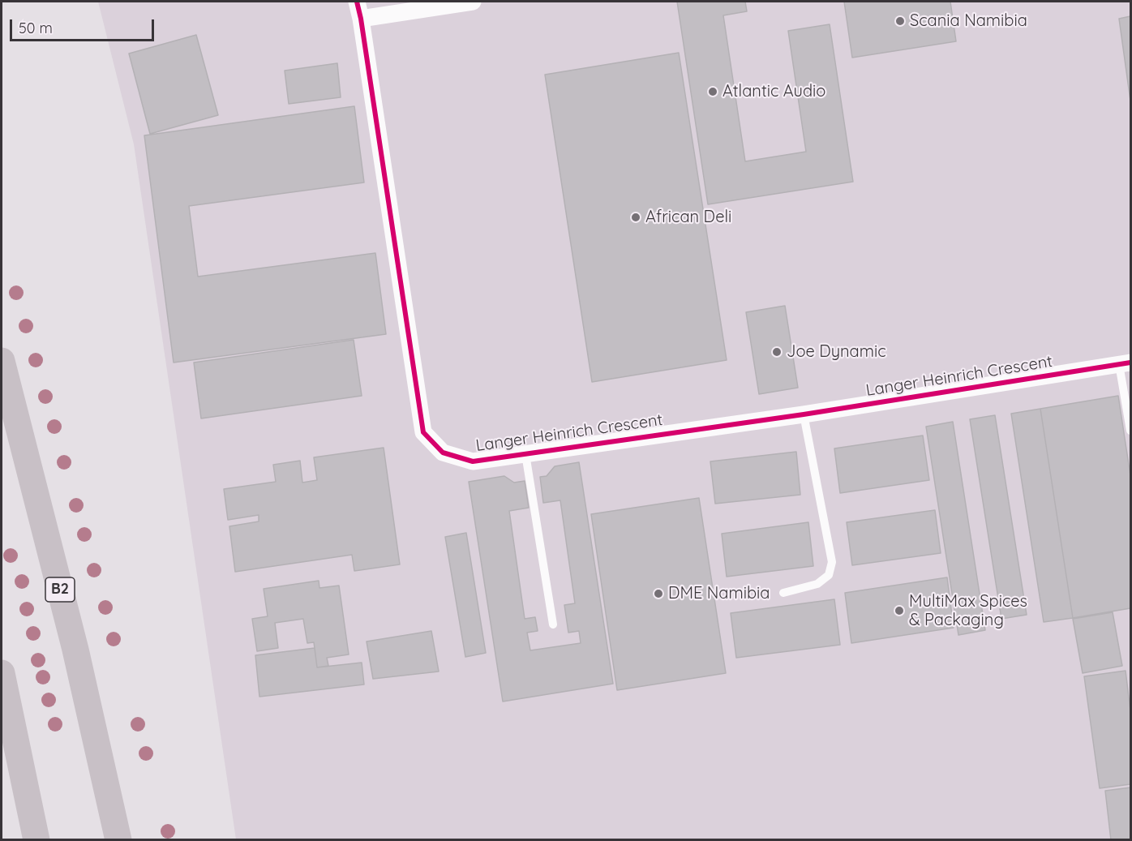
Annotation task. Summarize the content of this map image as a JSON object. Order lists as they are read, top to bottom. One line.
{"streets":{"highway":["B2"],"street":["Langer Heinrich Crescent"]},"places":["Scania Namibia","Atlantic Audio","African Deli","Joe Dynamic","DME Namibia","MultiMax Spices & Packaging"],"scale_bar":"50 m"}
